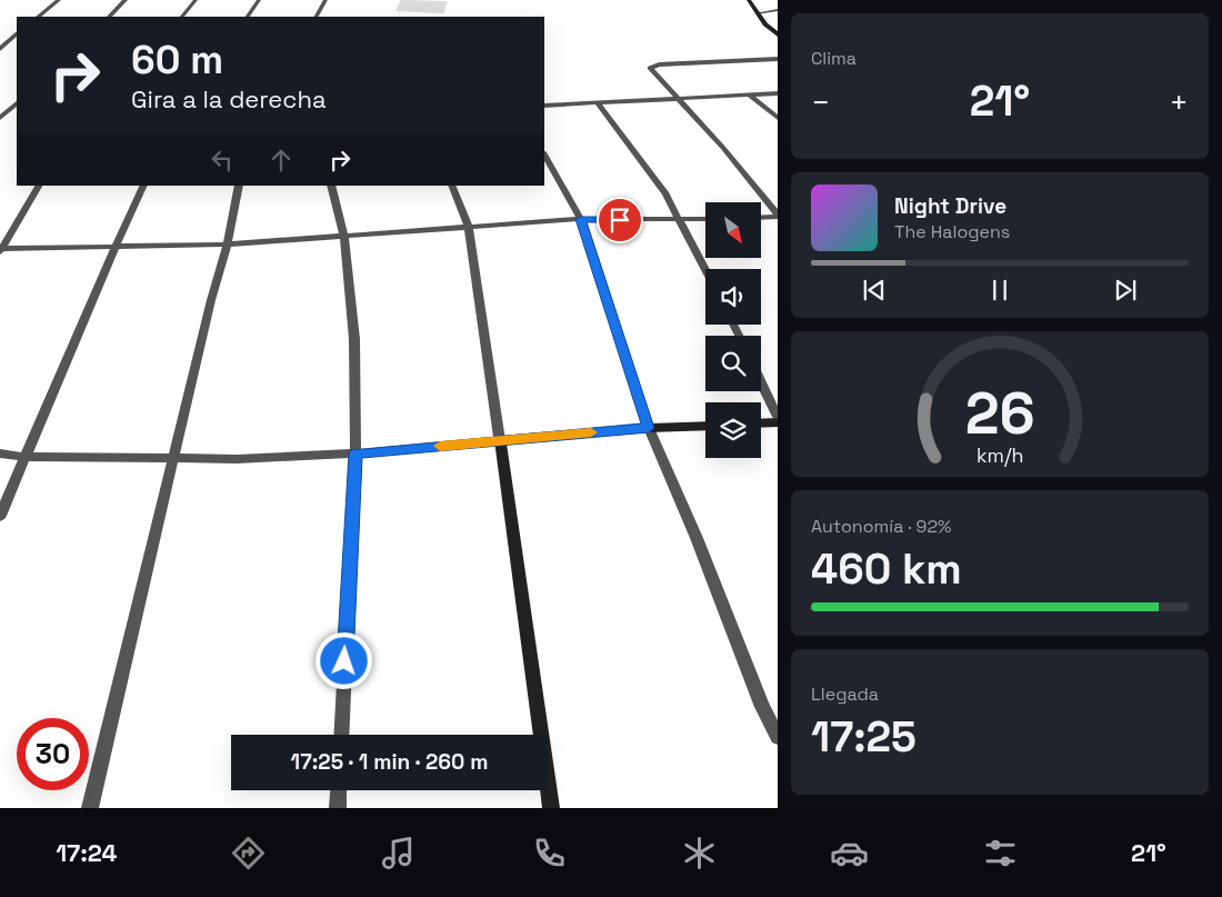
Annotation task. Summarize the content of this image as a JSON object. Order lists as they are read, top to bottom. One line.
{"north":"bottom right","page":{"tile":["Clima",["Autonomía · 92%","460 km"],["Llegada","17:25"]],"turn":["60 m","Gira a la derecha"],"heat":["−","21°","+"],"song":["Night Drive","The Halogens"],"limit":"30","trip":"17:25 · 1 min · 260 m","tabs":["17:24","21°"],"gauge":["26","km/h"]}}
